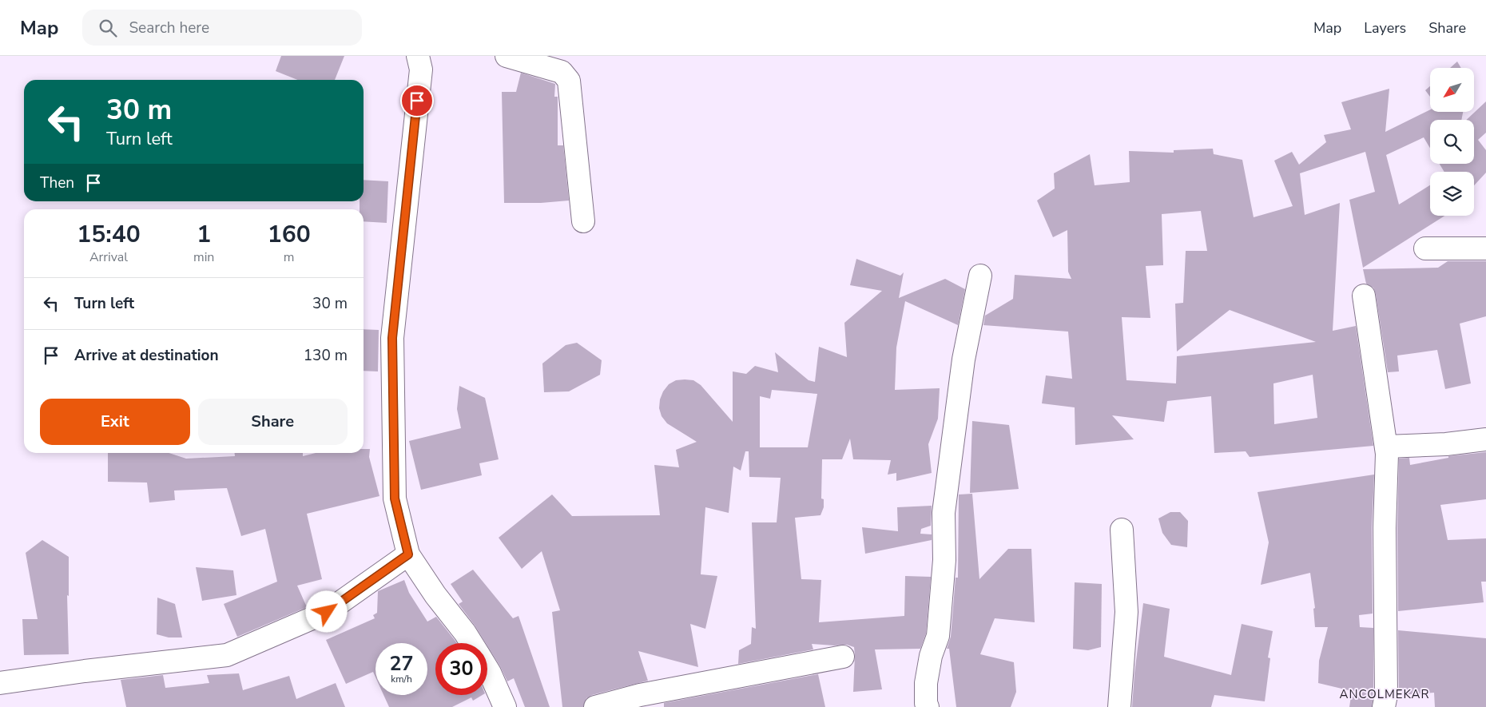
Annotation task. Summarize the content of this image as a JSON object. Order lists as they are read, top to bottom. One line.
{"districts":["ANCOLMEKAR"],"north":"bottom left","page":{"header":"Map","search":"Search here","nav":["Map","Layers","Share"],"turn":["30 m","Turn left"],"then":"Then","eta":["15:40","Arrival","1","min","160","m"],"list":[{"name":"Turn left","value":"30 m"},{"name":"Arrive at destination","value":"130 m"}],"buttons":["Exit","Share"],"speed":"27 km/h","limit":"30"}}
